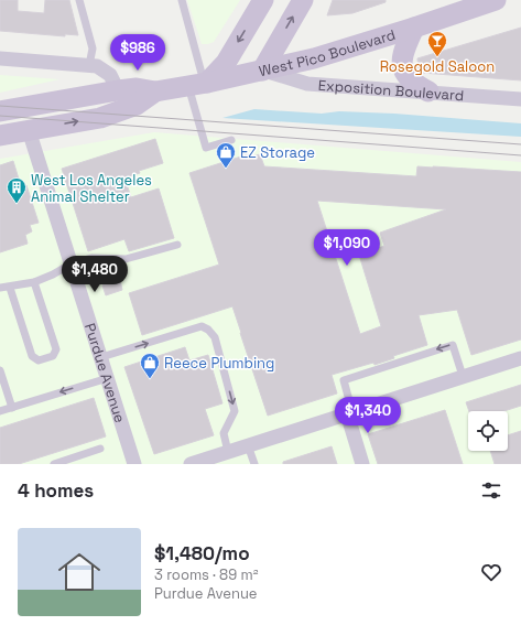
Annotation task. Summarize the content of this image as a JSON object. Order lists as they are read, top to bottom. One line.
{"streets":{"main road":["West Pico Boulevard"],"street":["Exposition Boulevard","Purdue Avenue"]},"crossings":[["West Pico Boulevard","Exposition Boulevard"],["West Pico Boulevard","Purdue Avenue"]],"places":{"bar":["Rosegold Saloon"],"shop":["EZ Storage","Reece Plumbing"],"building":["West Los Angeles Animal Shelter"]},"page":{"price":["$986","$1,090","$1,480","$1,340"],"heading":"4 homes","list":[{"name":"$1,480/mo","note":"3 rooms · 89 m² · Purdue Avenue"}]}}
